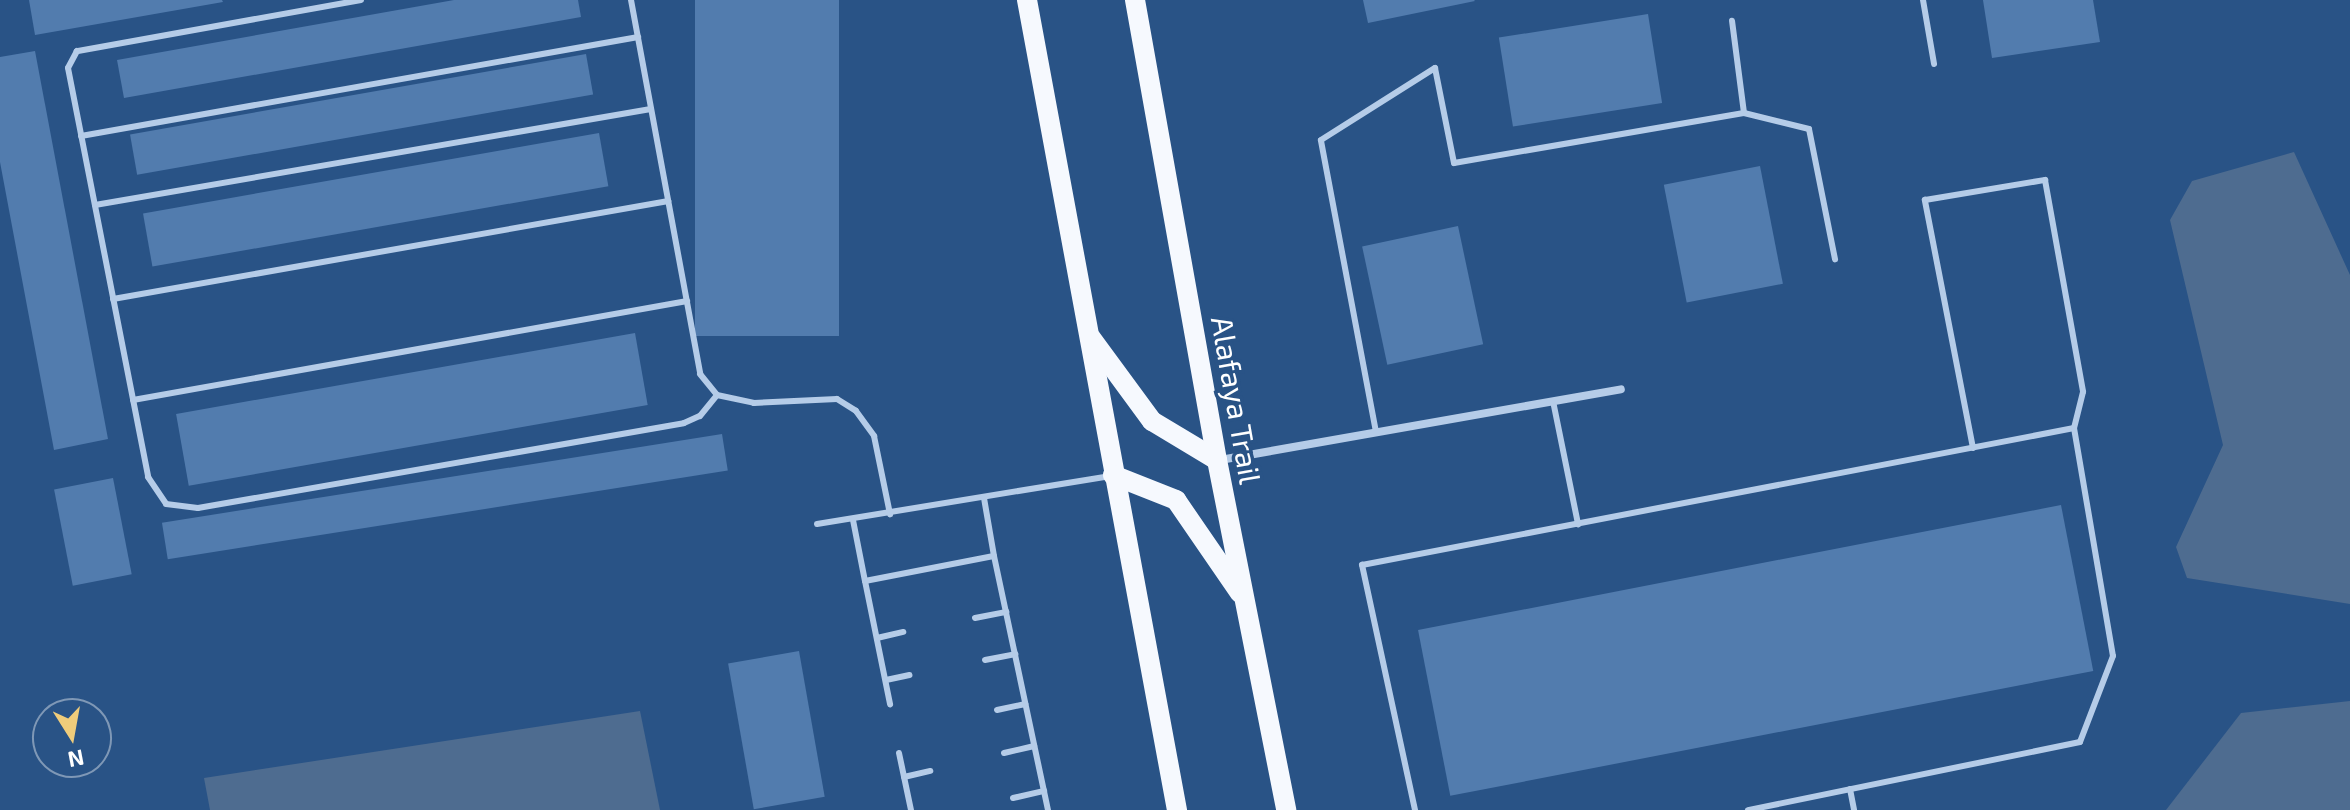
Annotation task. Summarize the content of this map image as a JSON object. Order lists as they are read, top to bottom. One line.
{"streets":{"main road":["Alafaya Trail"]},"north":"bottom"}
